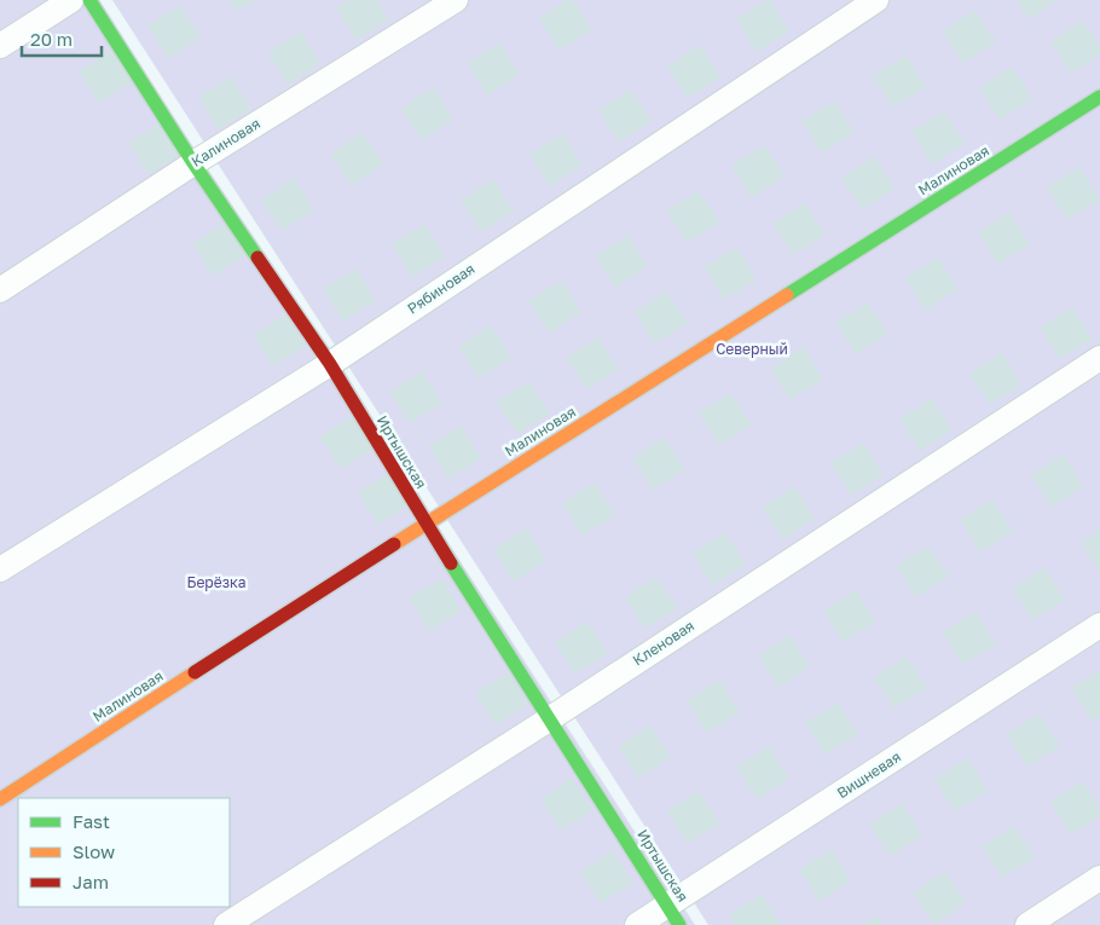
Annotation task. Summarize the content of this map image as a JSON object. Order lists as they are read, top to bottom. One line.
{"streets":{"street":["Калиновая","Малиновая","Рябиновая","Иртышская","Кленовая","Вишневая"]},"crossings":[["Калиновая","Иртышская"],["Малиновая","Иртышская"],["Рябиновая","Иртышская"],["Иртышская","Кленовая"],["Иртышская","Вишневая"]],"parks":["Северный","Берёзка"],"legend":["Fast","Slow","Jam"],"scale_bar":"20 m"}
